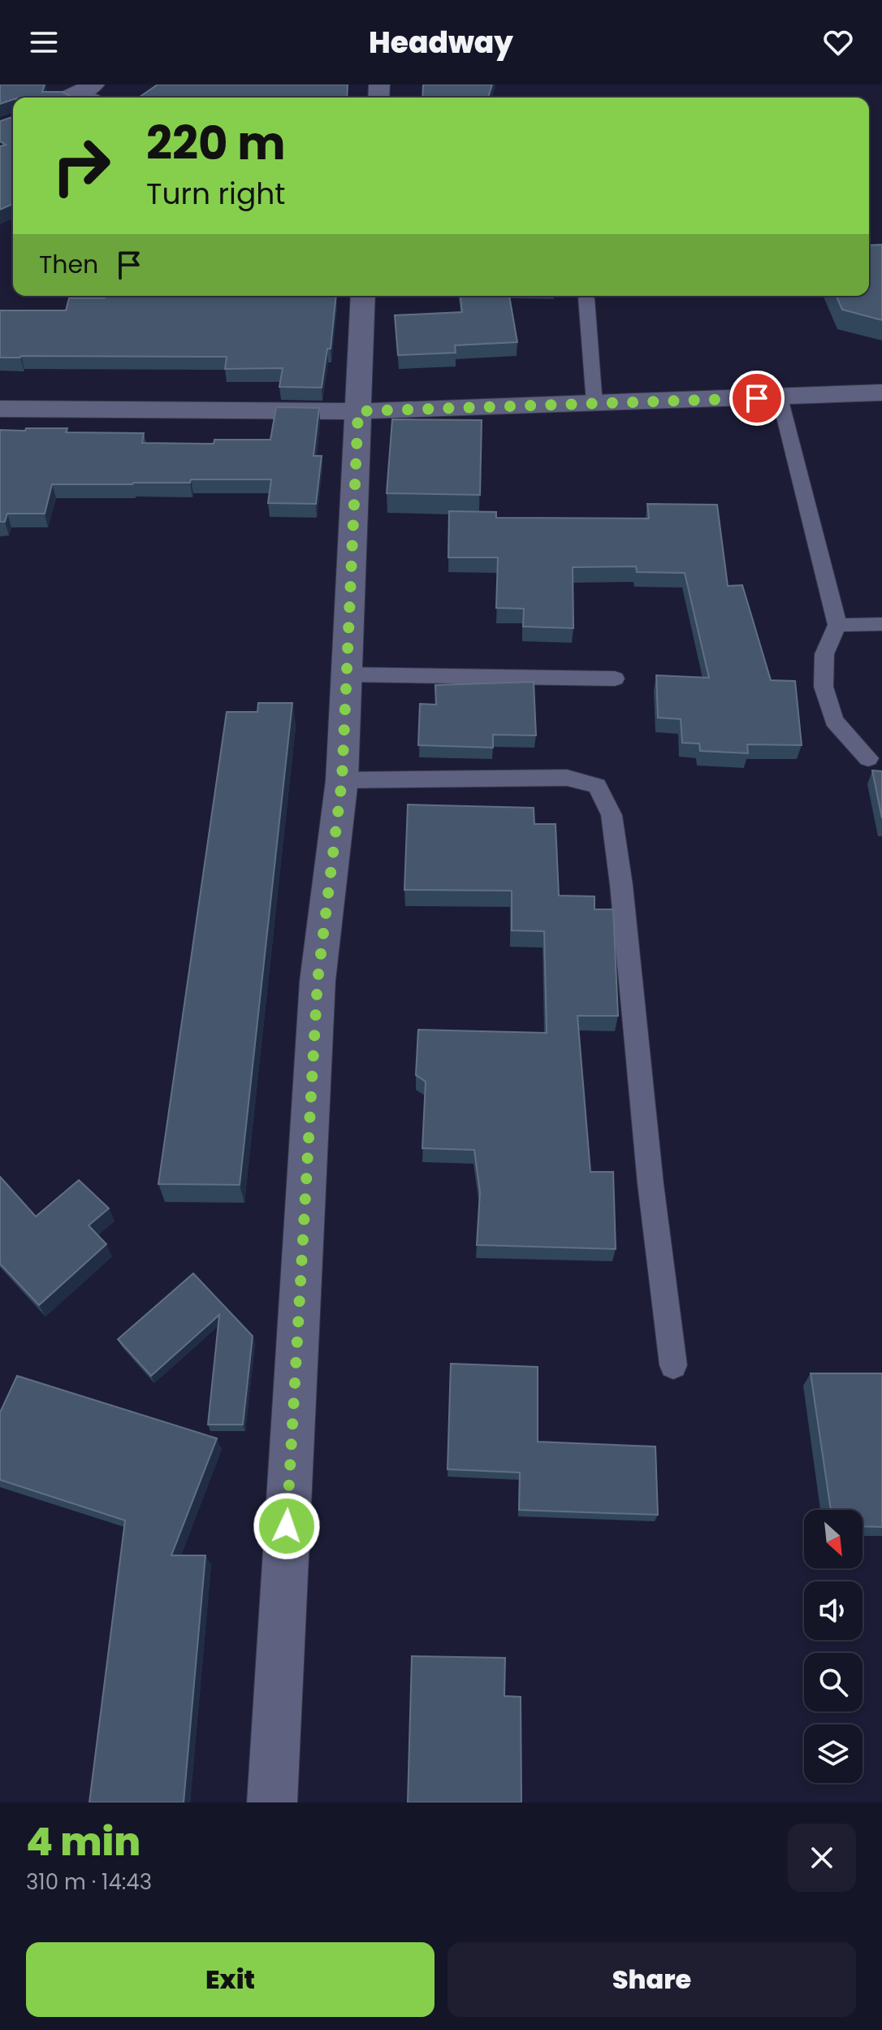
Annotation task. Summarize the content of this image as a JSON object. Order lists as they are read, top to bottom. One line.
{"north":"bottom right","page":{"header":"Headway","turn":["220 m","Turn right"],"then":"Then","heading":["4 min","310 m · 14:43"],"buttons":["Exit","Share"]}}
